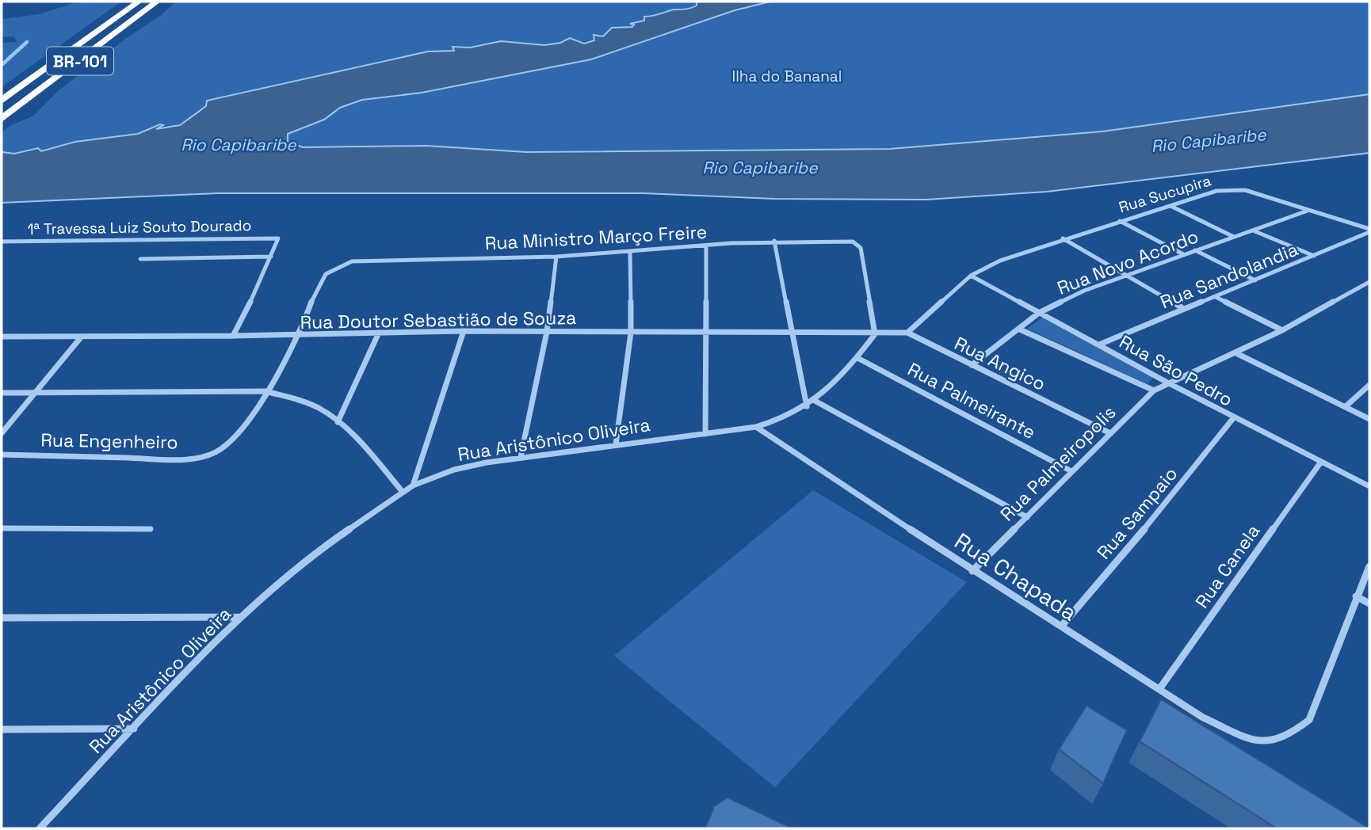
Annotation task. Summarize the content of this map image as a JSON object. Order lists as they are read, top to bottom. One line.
{"streets":{"highway":["BR-101"],"street":["Rua Sucupira","1ª Travessa Luiz Souto Dourado","Rua Ministro Março Freire","Rua Novo Acordo","Rua Sandolandia","Rua Doutor Sebastião de Souza","Rua Angico","Rua São Pedro","Rua Palmeirante","Rua Aristônico Oliveira","Rua Engenheiro","Rua Palmeiropolis","Rua Sampaio","Rua Canela","Rua Chapada"]},"crossings":[["Rua Sucupira","Rua Novo Acordo"],["Rua Sucupira","Rua Sandolandia"],["Rua Sucupira","Rua São Pedro"],["Rua Ministro Março Freire","Rua Doutor Sebastião de Souza"],["Rua Ministro Março Freire","Rua Angico"],["Rua Ministro Março Freire","Rua Aristônico Oliveira"],["Rua Novo Acordo","Rua Angico"],["Rua Novo Acordo","Rua São Pedro"],["Rua Sandolandia","Rua São Pedro"],["Rua Doutor Sebastião de Souza","Rua Angico"],["Rua Doutor Sebastião de Souza","Rua Aristônico Oliveira"],["Rua Angico","Rua Aristônico Oliveira"],["Rua Angico","Rua Palmeiropolis"],["Rua São Pedro","Rua Palmeiropolis"],["Rua São Pedro","Rua Sampaio"],["Rua São Pedro","Rua Canela"],["Rua Palmeirante","Rua Aristônico Oliveira"],["Rua Palmeirante","Rua Palmeiropolis"],["Rua Aristônico Oliveira","Rua Chapada"],["Rua Palmeiropolis","Rua Chapada"],["Rua Sampaio","Rua Chapada"],["Rua Canela","Rua Chapada"]],"water":["Rio Capibaribe"],"parks":["Ilha do Bananal"]}
